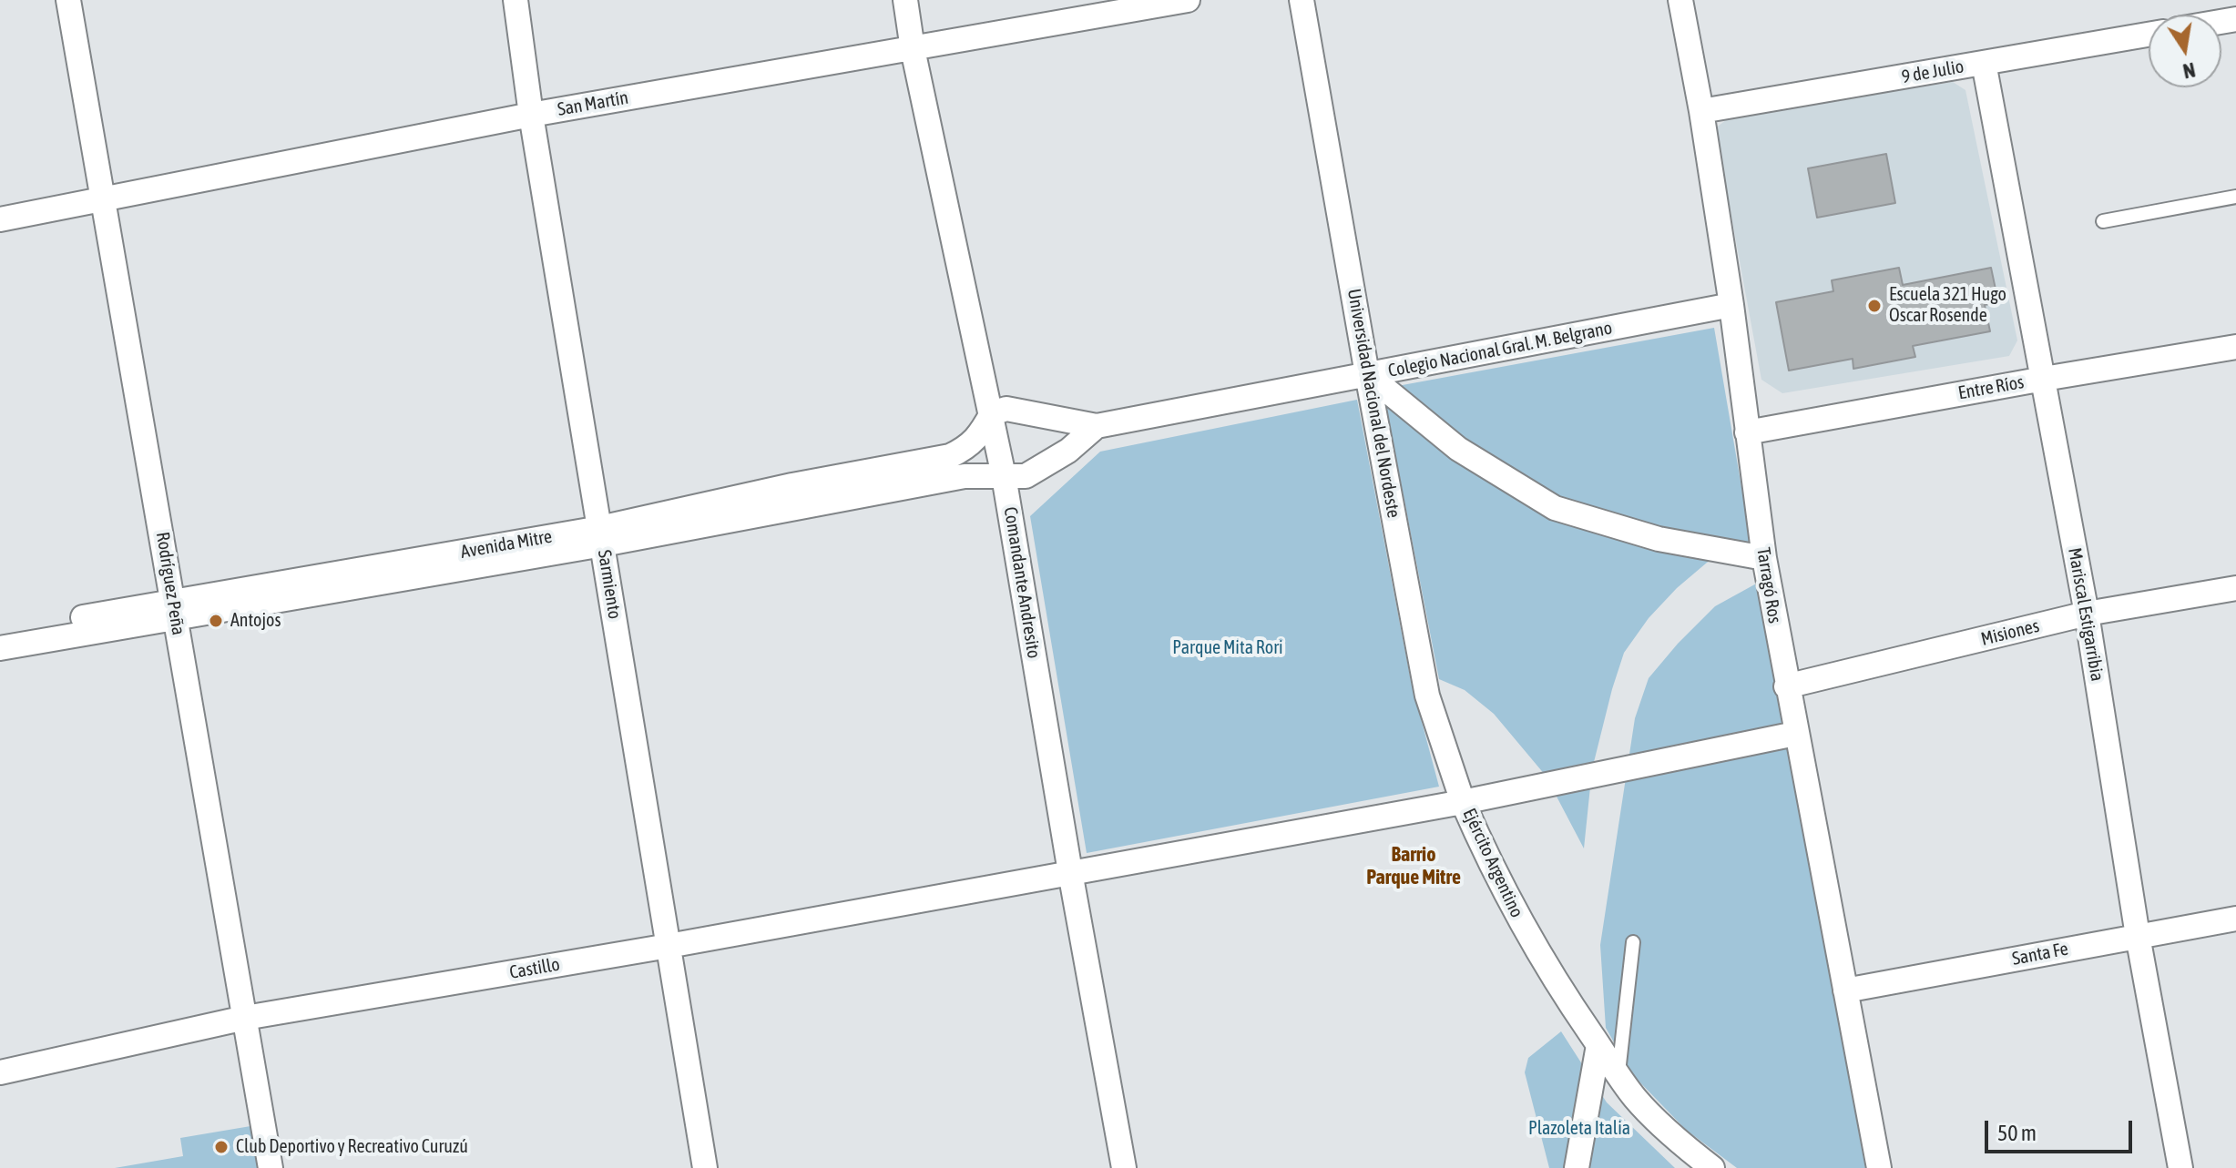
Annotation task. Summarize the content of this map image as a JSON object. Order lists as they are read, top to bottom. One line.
{"streets":{"street":["9 de Julio","San Martín","Colegio Nacional Gral. M. Belgrano","Entre Ríos","Universidad Nacional del Nordeste","Avenida Mitre","Comandante Andresito","Rodríguez Peña","Sarmiento","Tarragó Ros","Mariscal Estigarribia","Misiones","Ejército Argentino","Santa Fe","Castillo"]},"crossings":[["9 de Julio","Tarragó Ros"],["9 de Julio","Mariscal Estigarribia"],["San Martín","Comandante Andresito"],["San Martín","Rodríguez Peña"],["San Martín","Sarmiento"],["Colegio Nacional Gral. M. Belgrano","Universidad Nacional del Nordeste"],["Colegio Nacional Gral. M. Belgrano","Avenida Mitre"],["Colegio Nacional Gral. M. Belgrano","Comandante Andresito"],["Colegio Nacional Gral. M. Belgrano","Tarragó Ros"],["Entre Ríos","Tarragó Ros"],["Entre Ríos","Mariscal Estigarribia"],["Universidad Nacional del Nordeste","Ejército Argentino"],["Avenida Mitre","Comandante Andresito"],["Avenida Mitre","Rodríguez Peña"],["Avenida Mitre","Sarmiento"],["Comandante Andresito","Ejército Argentino"],["Comandante Andresito","Castillo"],["Rodríguez Peña","Castillo"],["Sarmiento","Castillo"],["Tarragó Ros","Misiones"],["Tarragó Ros","Santa Fe"],["Mariscal Estigarribia","Misiones"],["Mariscal Estigarribia","Santa Fe"],["Ejército Argentino","Castillo"]],"districts":["Barrio Parque Mitre"],"parks":["Parque Mita Rori","Plazoleta Italia"],"places":["Escuela 321 Hugo Oscar Rosende","Antojos","Club Deportivo y Recreativo Curuzú"],"scale_bar":"50 m","north":"bottom"}
